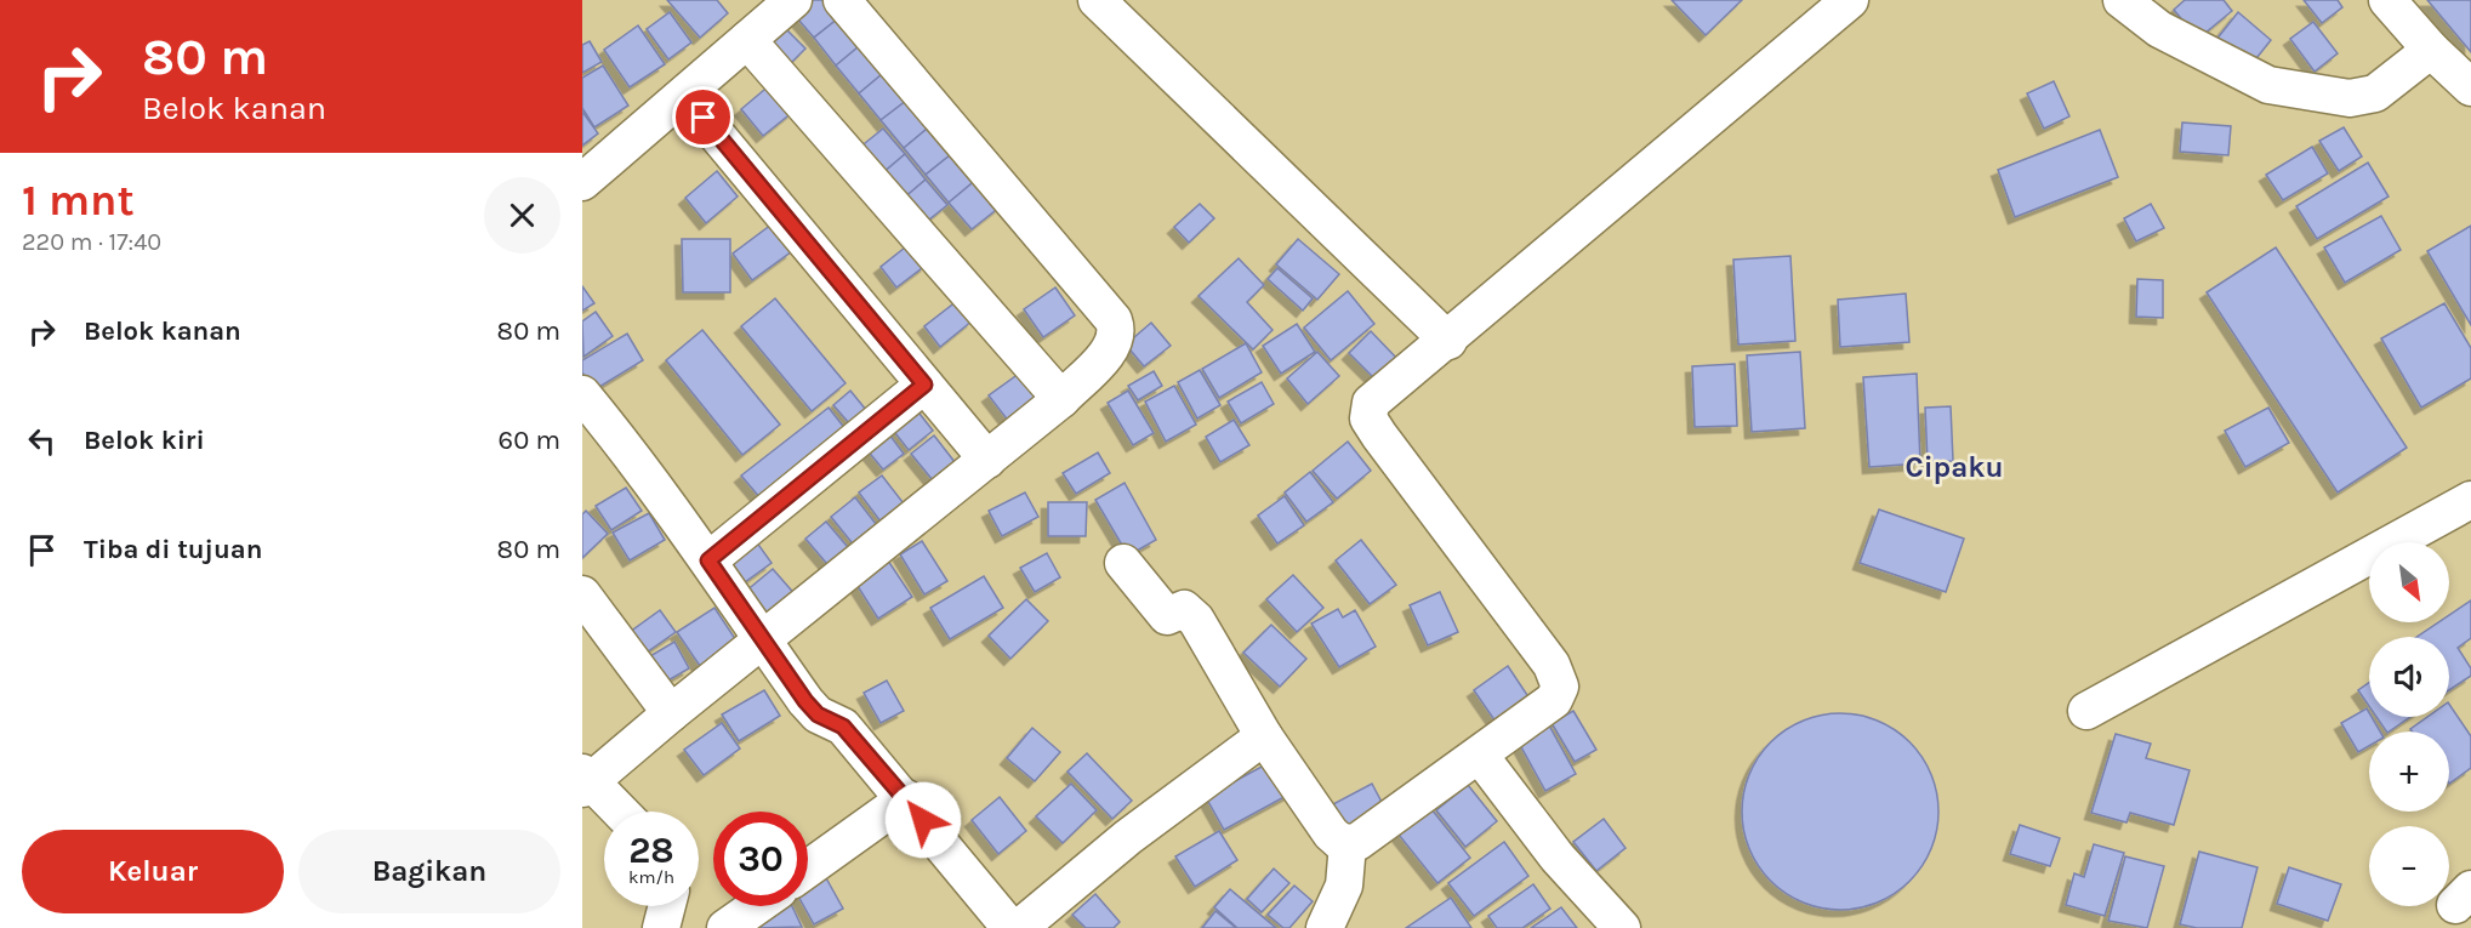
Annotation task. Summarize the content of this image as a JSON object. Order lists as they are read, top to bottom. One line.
{"districts":["Cipaku"],"north":"bottom right","page":{"turn":["80 m","Belok kanan"],"heading":["1 mnt","220 m · 17:40"],"list":[{"name":"Belok kanan","value":"80 m"},{"name":"Belok kiri","value":"60 m"},{"name":"Tiba di tujuan","value":"80 m"}],"map_buttons":["+","−"],"speed":"28 km/h","limit":"30","buttons":["Keluar","Bagikan"]}}
